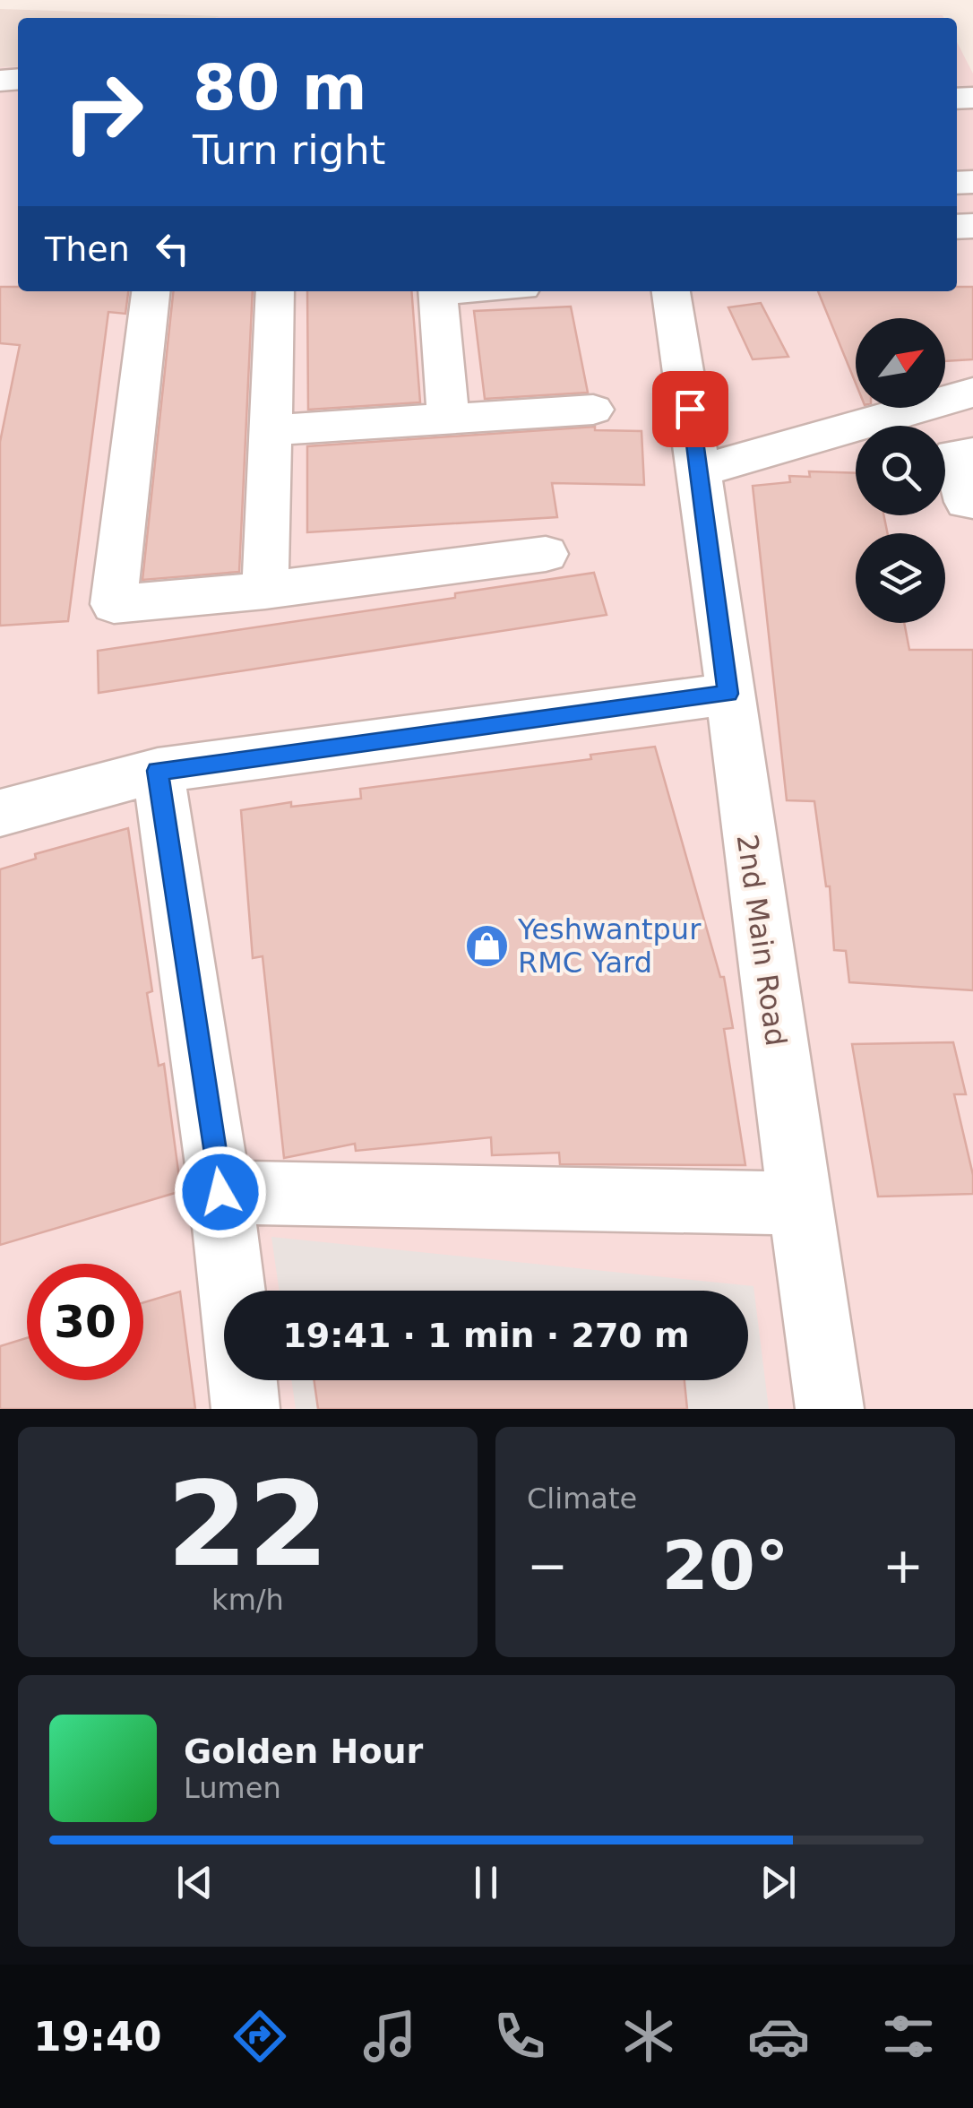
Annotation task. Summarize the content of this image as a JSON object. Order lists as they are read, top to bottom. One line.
{"streets":{"street":["2nd Main Road"]},"places":{"shop":["Yeshwantpur RMC Yard"]},"north":"top right","page":{"turn":["80 m","Turn right"],"then":"Then","limit":"30","trip":"19:41 · 1 min · 270 m","tile":[["22","km/h"],"Climate"],"heat":["−","20°","+"],"song":["Golden Hour","Lumen"],"tabs":"19:40"}}
